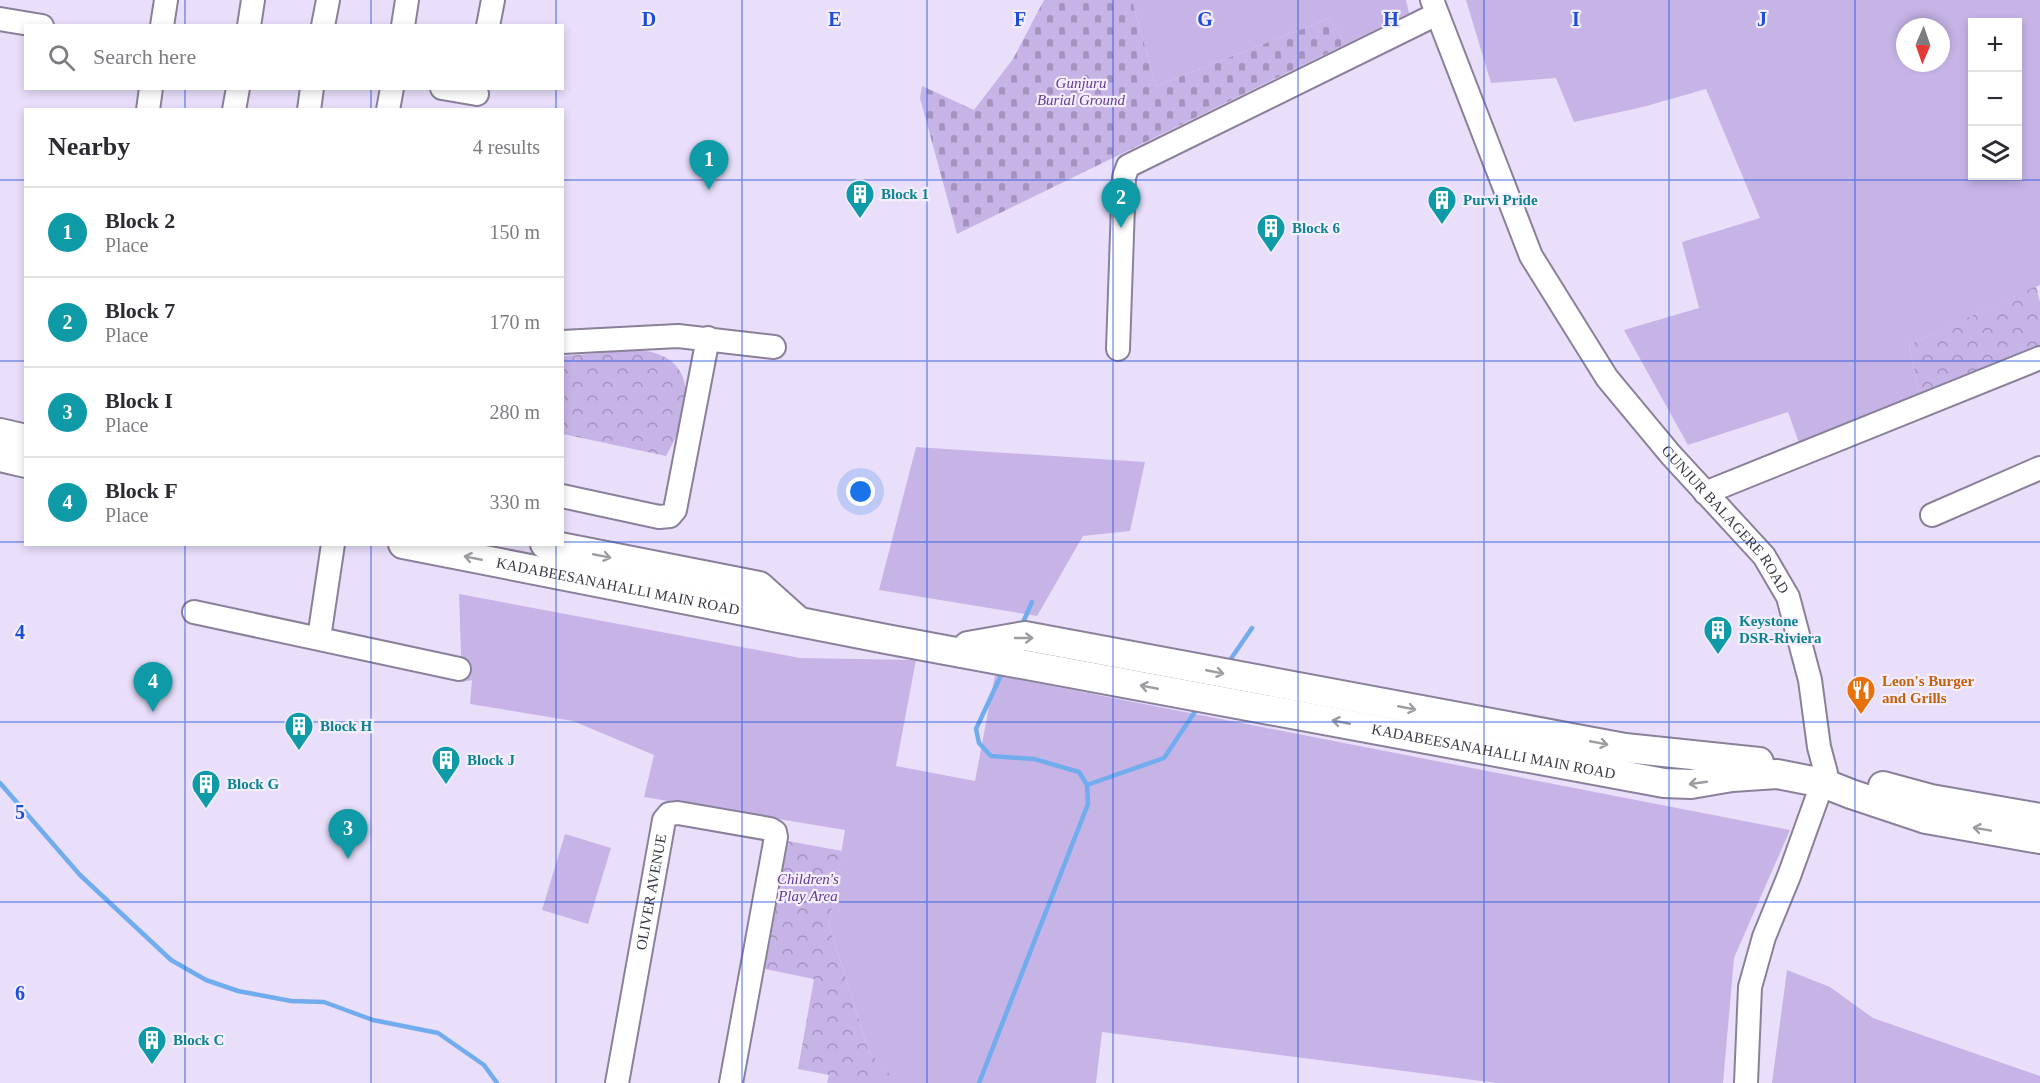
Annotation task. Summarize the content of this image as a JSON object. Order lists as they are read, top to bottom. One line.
{"streets":{"main road":["KADABEESANAHALLI MAIN ROAD"],"street":["GUNJUR BALAGERE ROAD","OLIVER AVENUE"]},"crossings":[["GUNJUR BALAGERE ROAD","KADABEESANAHALLI MAIN ROAD"]],"parks":["Gunjuru Burial Ground","Children's Play Area"],"places":{"building":["Block 1","Purvi Pride","Block 6","Keystone DSR-Riviera","Block H","Block J","Block G","Block C"],"restaurant":["Leon's Burger and Grills"]},"north":"bottom","page":{"map_buttons":["+","−"],"search":"Search here","heading":["Nearby","4 results"],"pins":["1","2","4","3"],"list":[{"mark":"1","name":"Block 2","note":"Place","value":"150 m"},{"mark":"2","name":"Block 7","note":"Place","value":"170 m"},{"mark":"3","name":"Block I","note":"Place","value":"280 m"},{"mark":"4","name":"Block F","note":"Place","value":"330 m"}]},"grid":{"columns":["D","E","F","G","H","I","J"],"rows":["4","5","6"]}}
